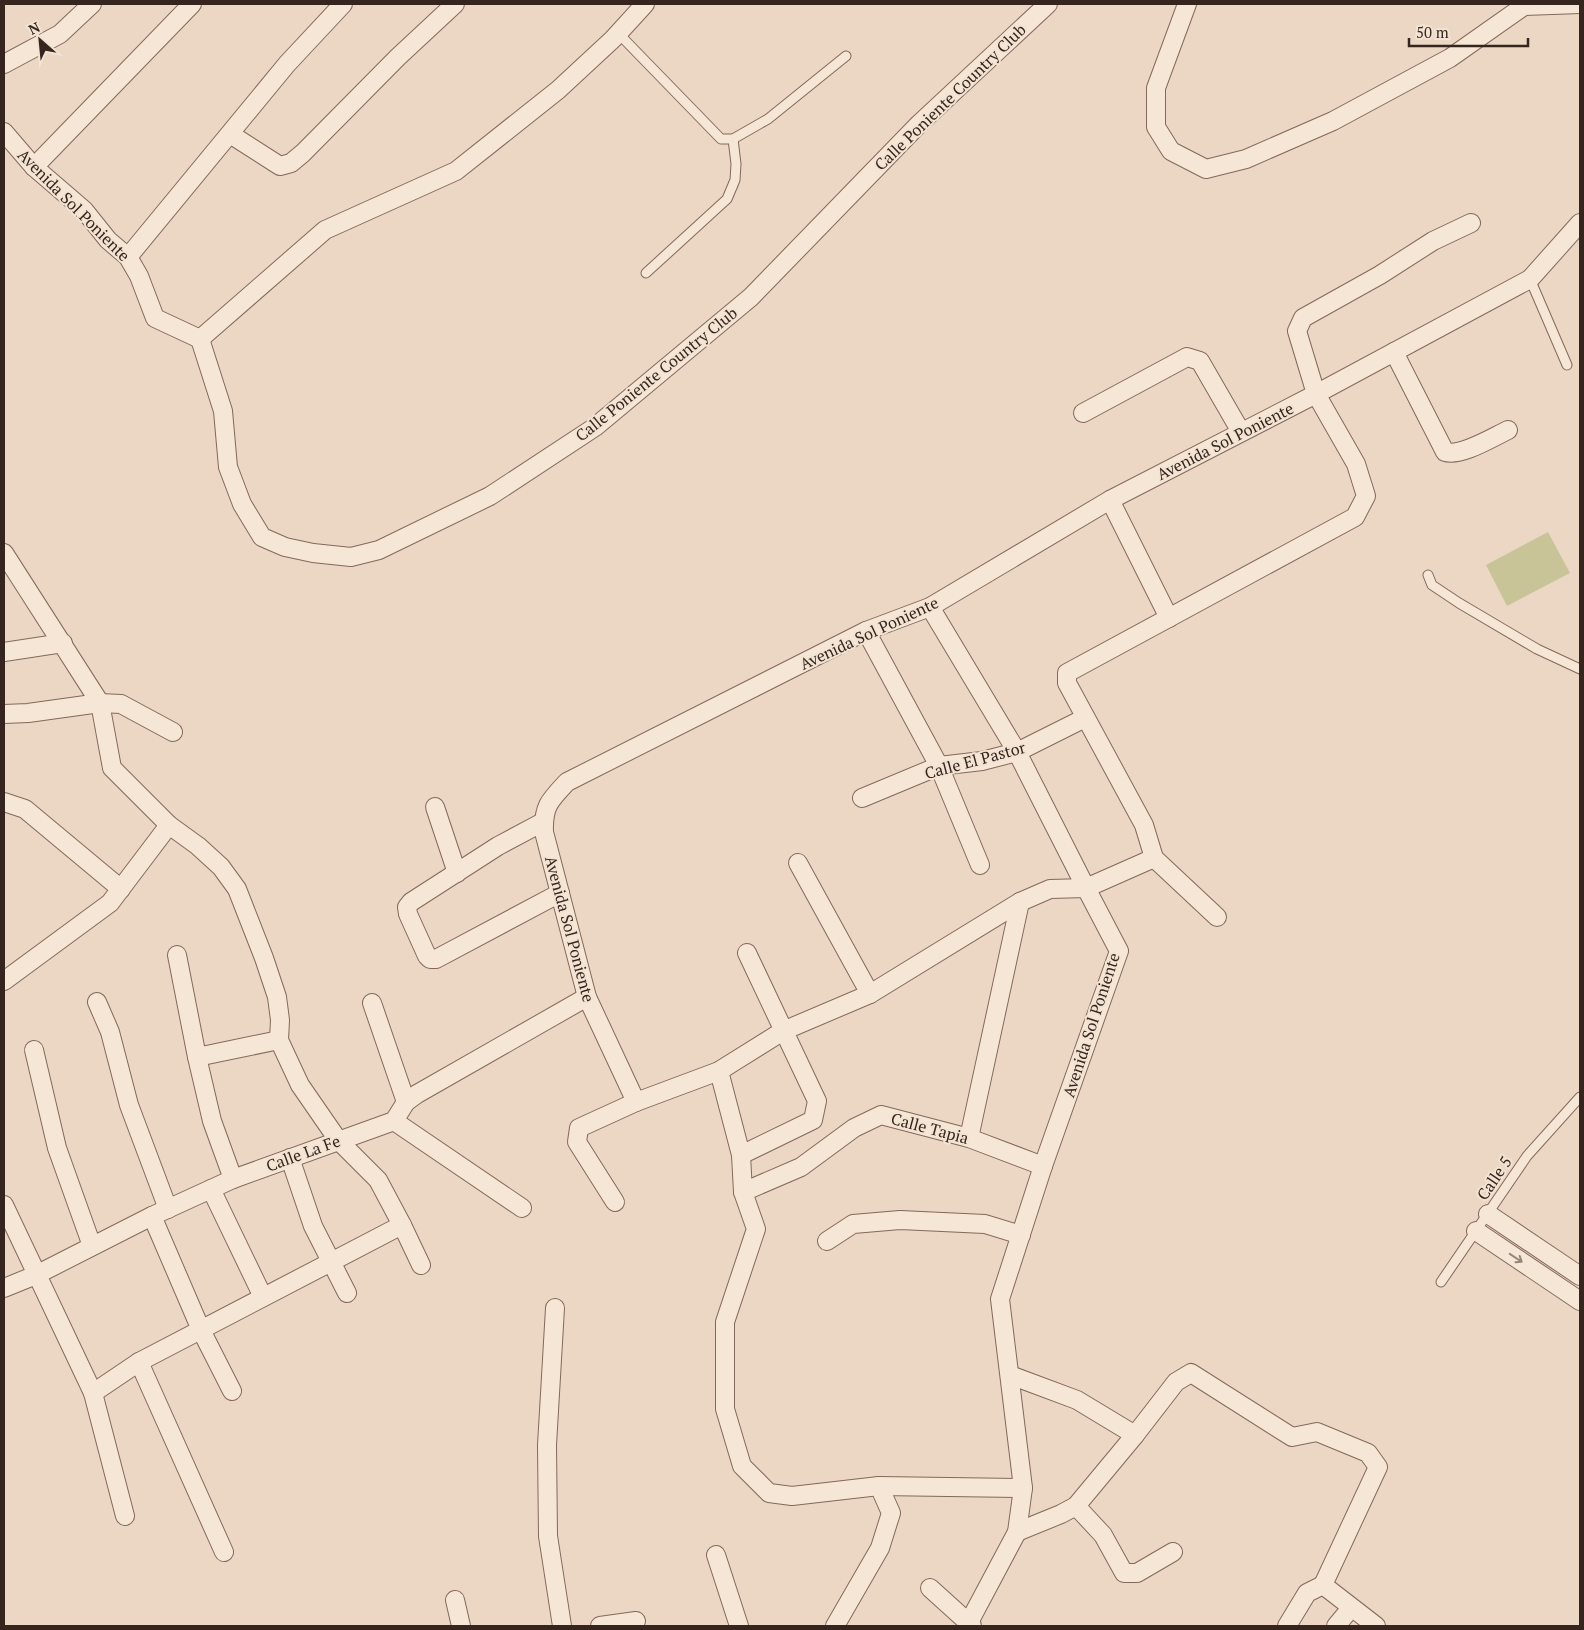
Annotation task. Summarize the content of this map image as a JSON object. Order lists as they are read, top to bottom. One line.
{"streets":{"street":["Calle Poniente Country Club","Avenida Sol Poniente","Calle El Pastor","Calle Tapia","Calle La Fe"],"lane":["Calle 5"]},"crossings":[["Calle Poniente Country Club","Avenida Sol Poniente"],["Avenida Sol Poniente","Calle El Pastor"],["Avenida Sol Poniente","Calle Tapia"]],"scale_bar":"50 m","north":"top left"}
